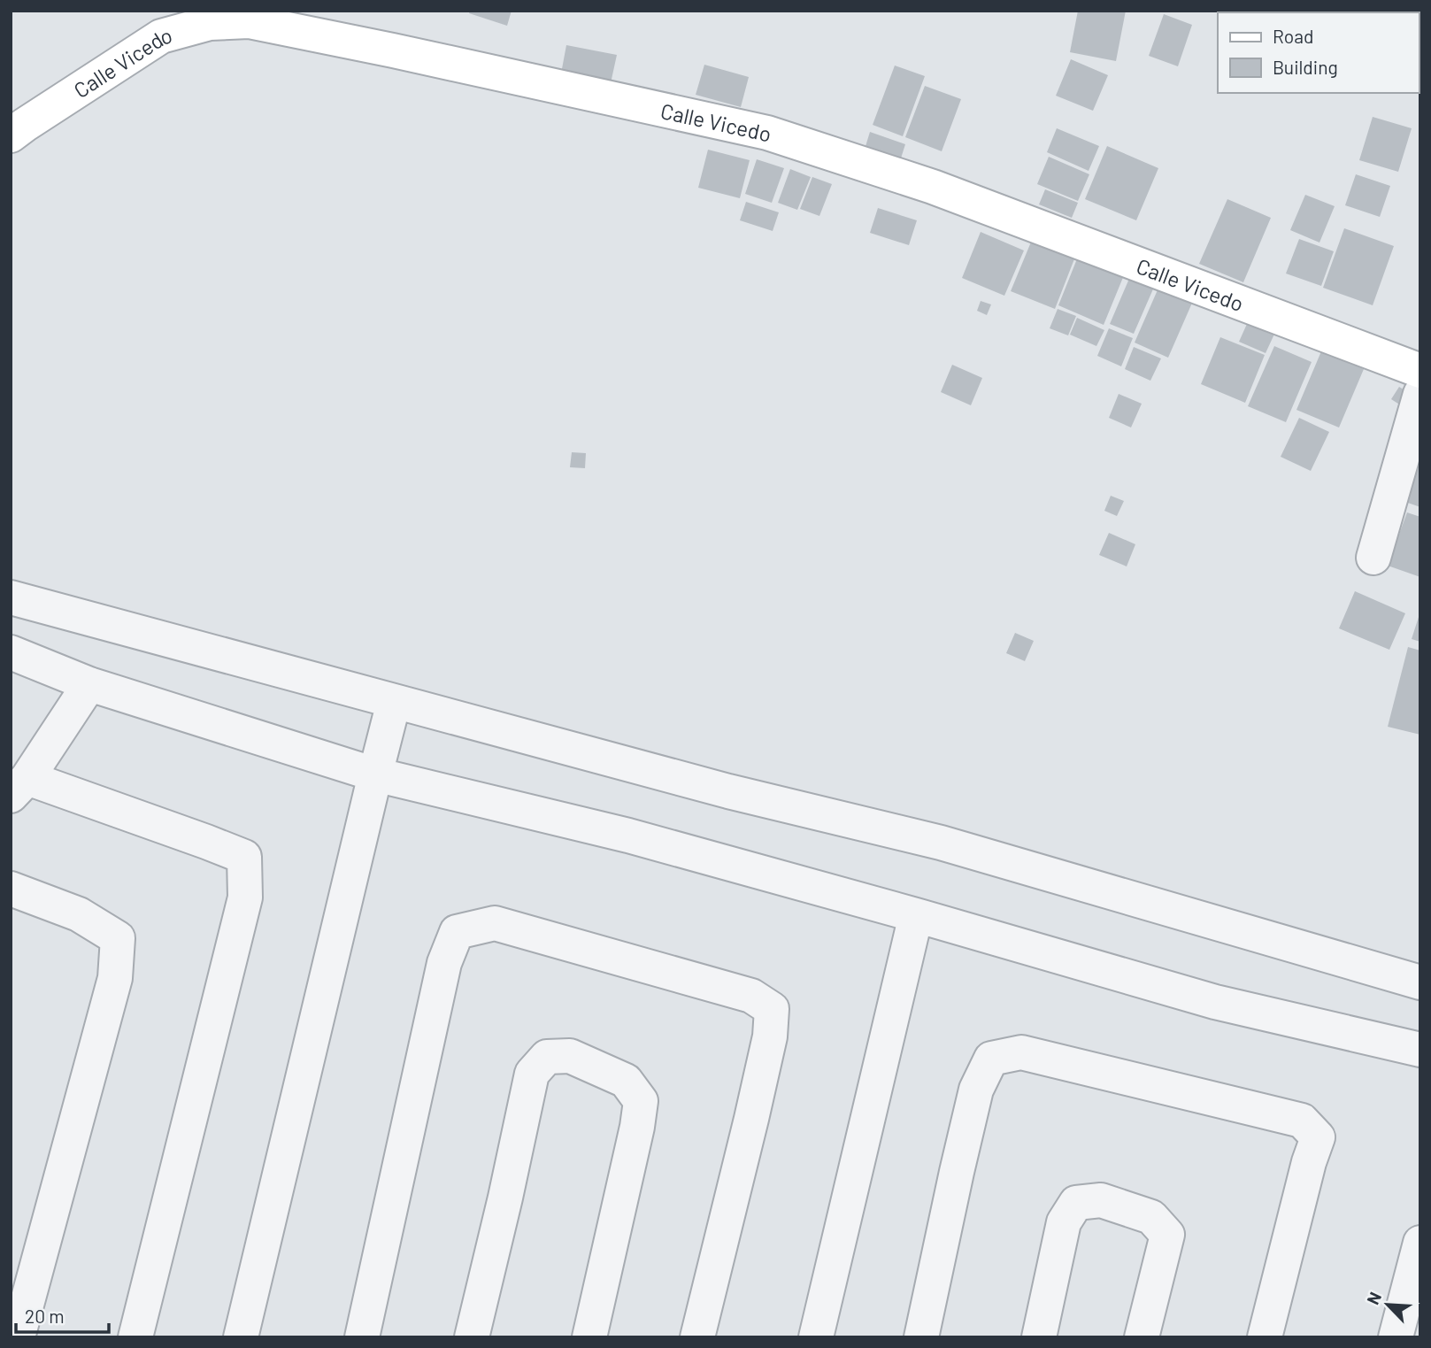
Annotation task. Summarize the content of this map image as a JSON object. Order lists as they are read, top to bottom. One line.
{"streets":{"street":["Calle Vicedo"]},"legend":["Road","Building"],"scale_bar":"20 m","north":"top left"}
